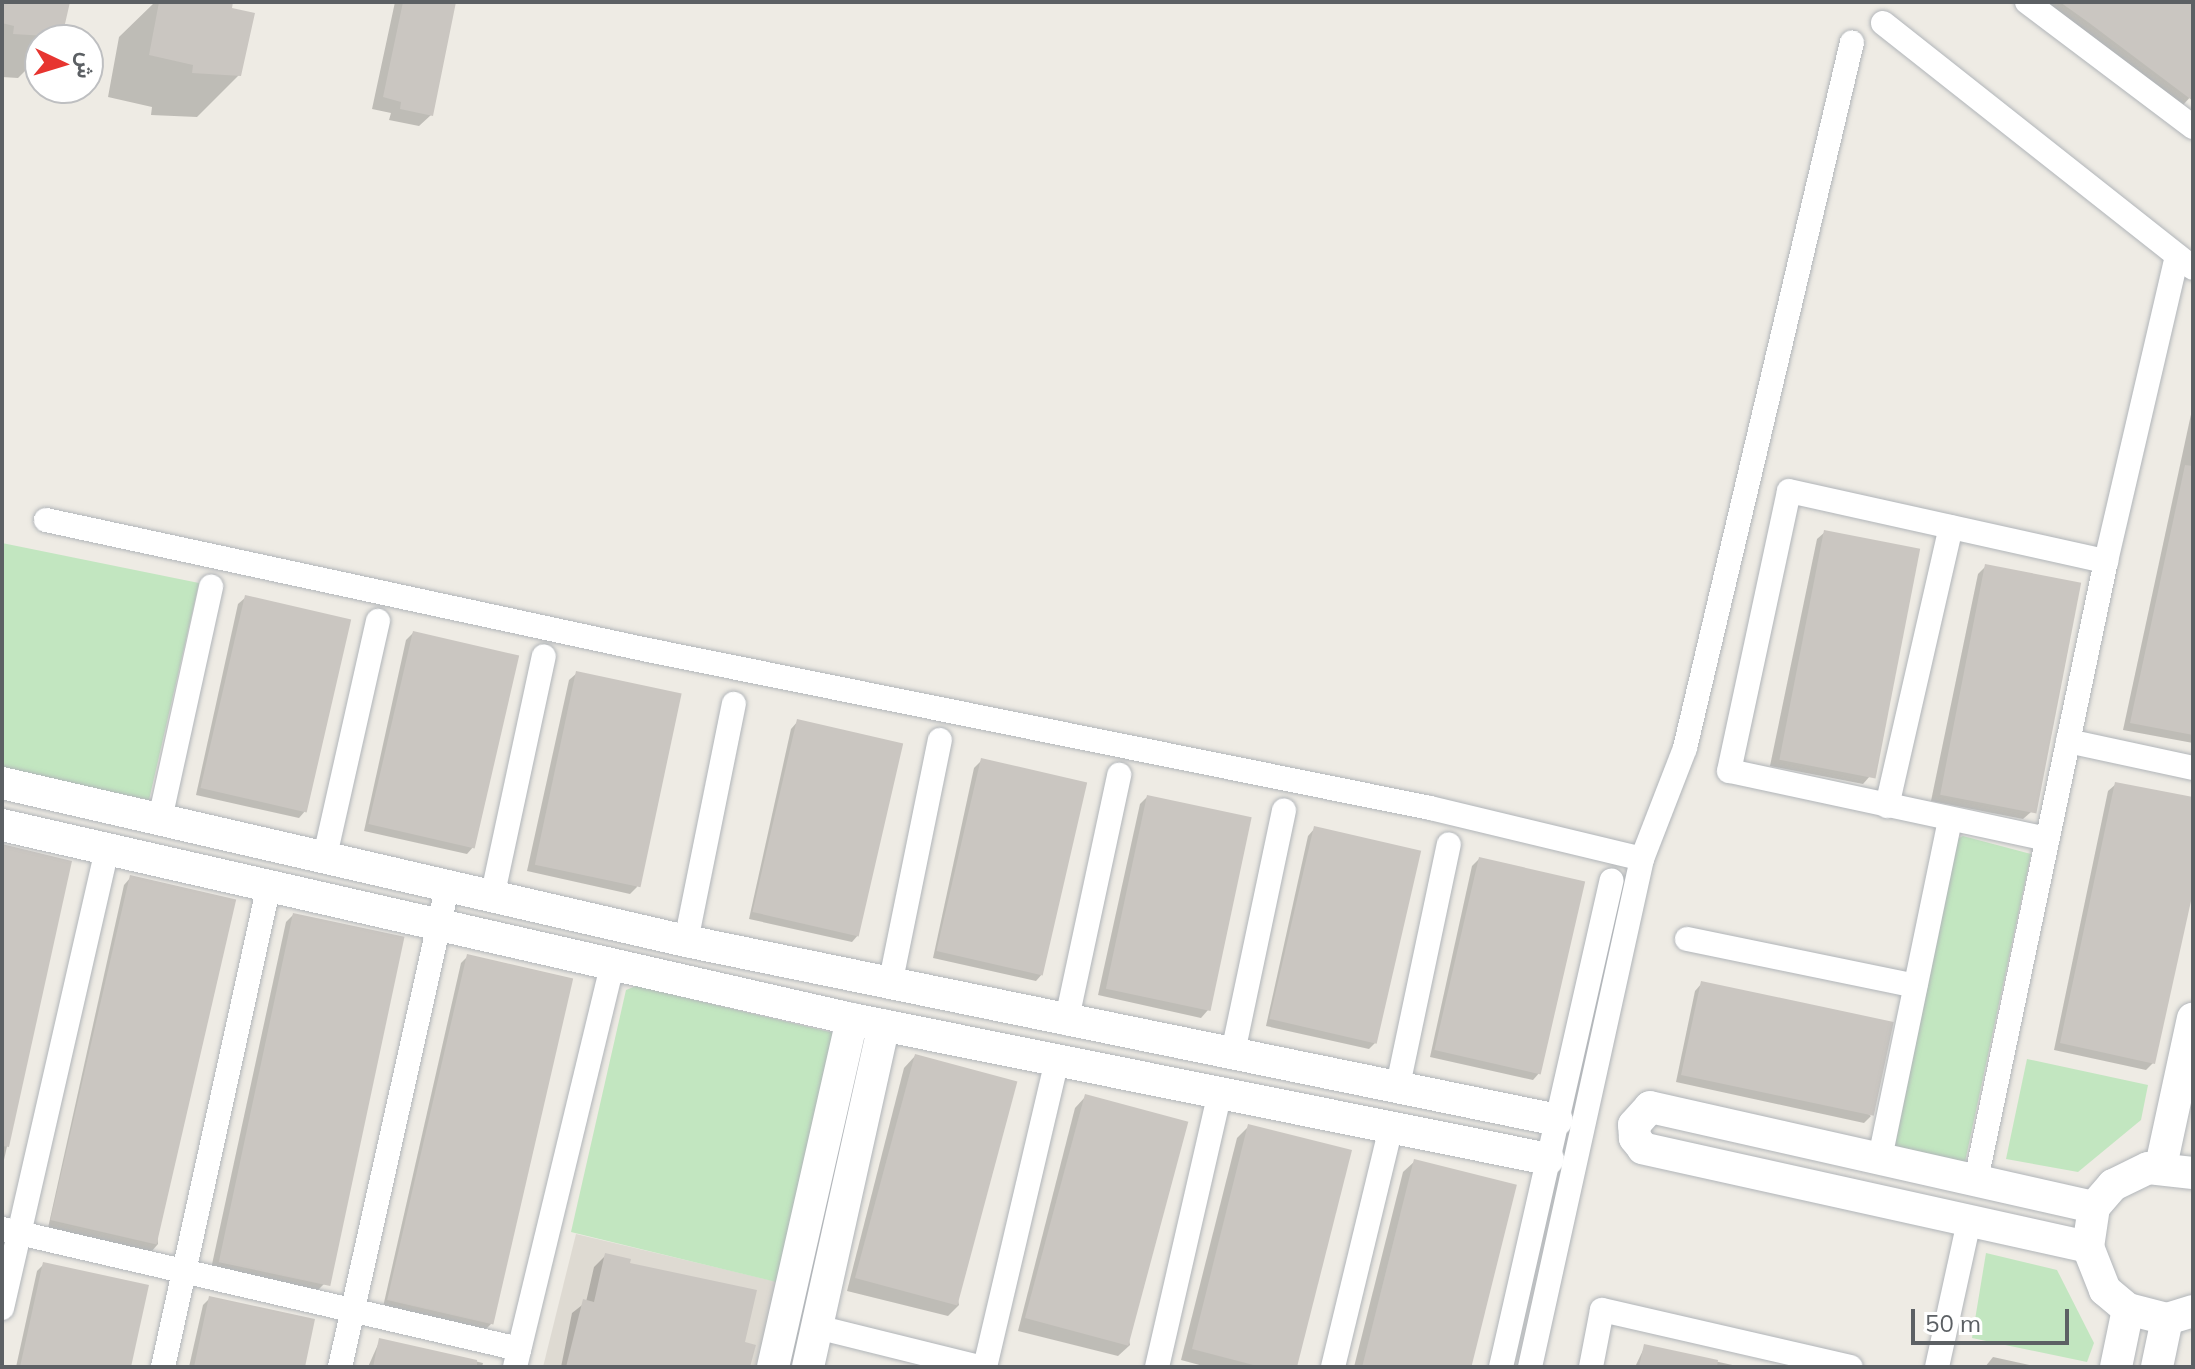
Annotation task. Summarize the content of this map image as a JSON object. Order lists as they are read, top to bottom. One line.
{"scale_bar":"50 m","north":"right"}
